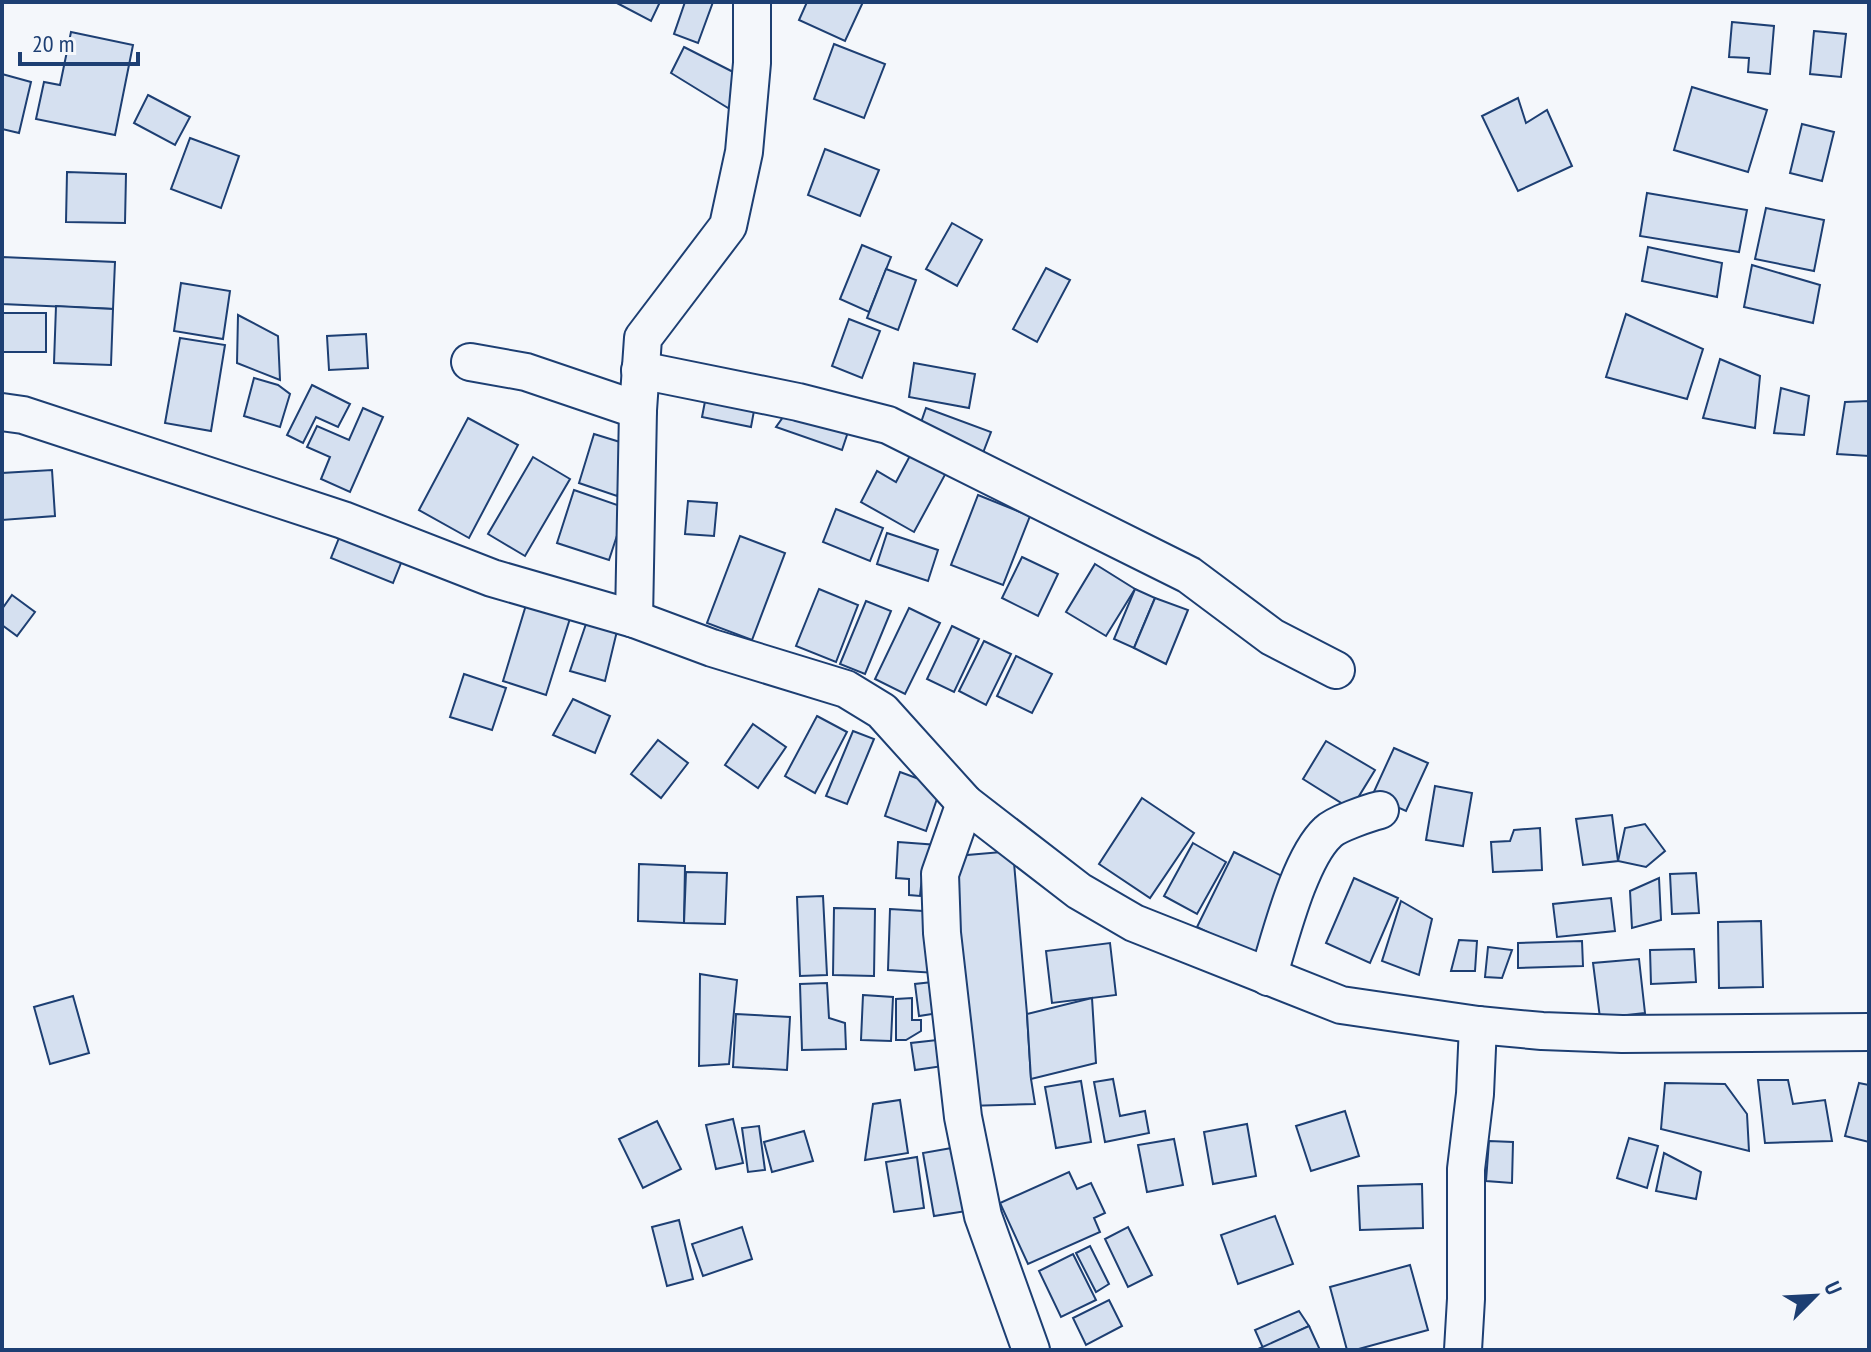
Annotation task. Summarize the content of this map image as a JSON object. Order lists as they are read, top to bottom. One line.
{"scale_bar":"20 m","north":"top right"}
